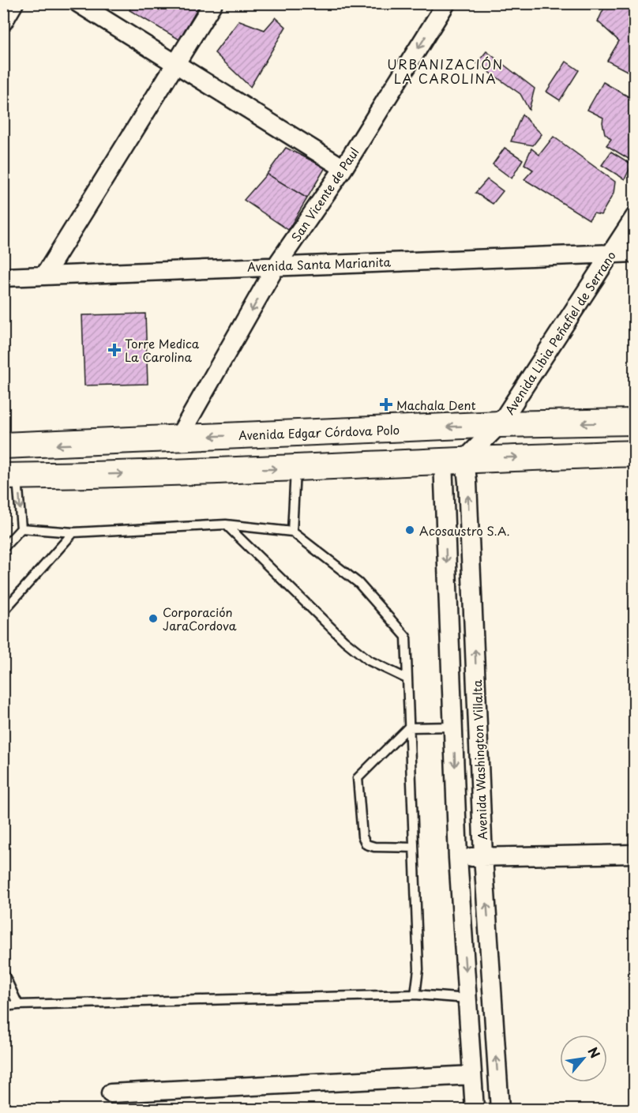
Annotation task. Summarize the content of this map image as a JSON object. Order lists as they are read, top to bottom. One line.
{"streets":{"main road":["Avenida Edgar Córdova Polo"],"street":["San Vicente de Paul","Avenida Santa Marianita","Avenida Libia Peñafiel de Serrano","Avenida Washington Villalta"]},"crossings":[["San Vicente de Paul","Avenida Santa Marianita"],["San Vicente de Paul","Avenida Edgar Córdova Polo"],["Avenida Santa Marianita","Avenida Libia Peñafiel de Serrano"],["Avenida Libia Peñafiel de Serrano","Avenida Edgar Córdova Polo"]],"one_way":["San Vicente de Paul"],"districts":["URBANIZACIÓN LA CAROLINA"],"places":{"health":["Torre Medica La Carolina","Machala Dent"],"other":["Acosaustro S.A.","Corporación JaraCordova"]},"north":"top right"}
